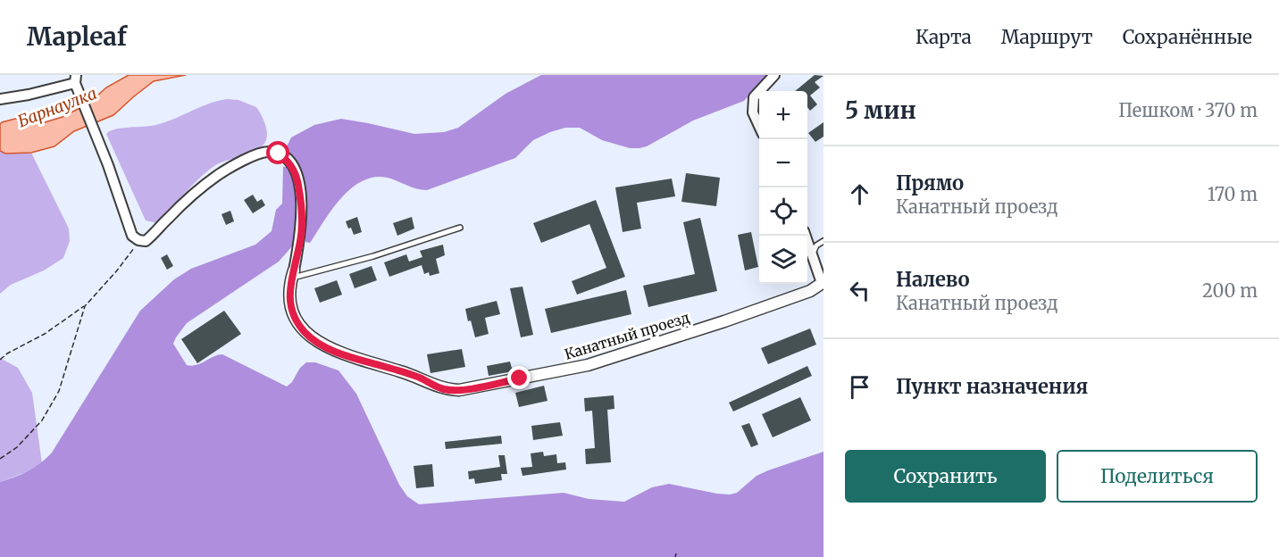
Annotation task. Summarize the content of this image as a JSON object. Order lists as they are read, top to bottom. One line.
{"streets":{"street":["Канатный проезд"]},"water":["Барнаулка"],"page":{"header":"Mapleaf","nav":["Карта","Маршрут","Сохранённые"],"heading":["5 мин","Пешком · 370 m"],"map_buttons":["+","−"],"list":[["Прямо","Канатный проезд","170 m"],["Налево","Канатный проезд","200 m"],"Пункт назначения"],"buttons":["Сохранить","Поделиться"]}}
